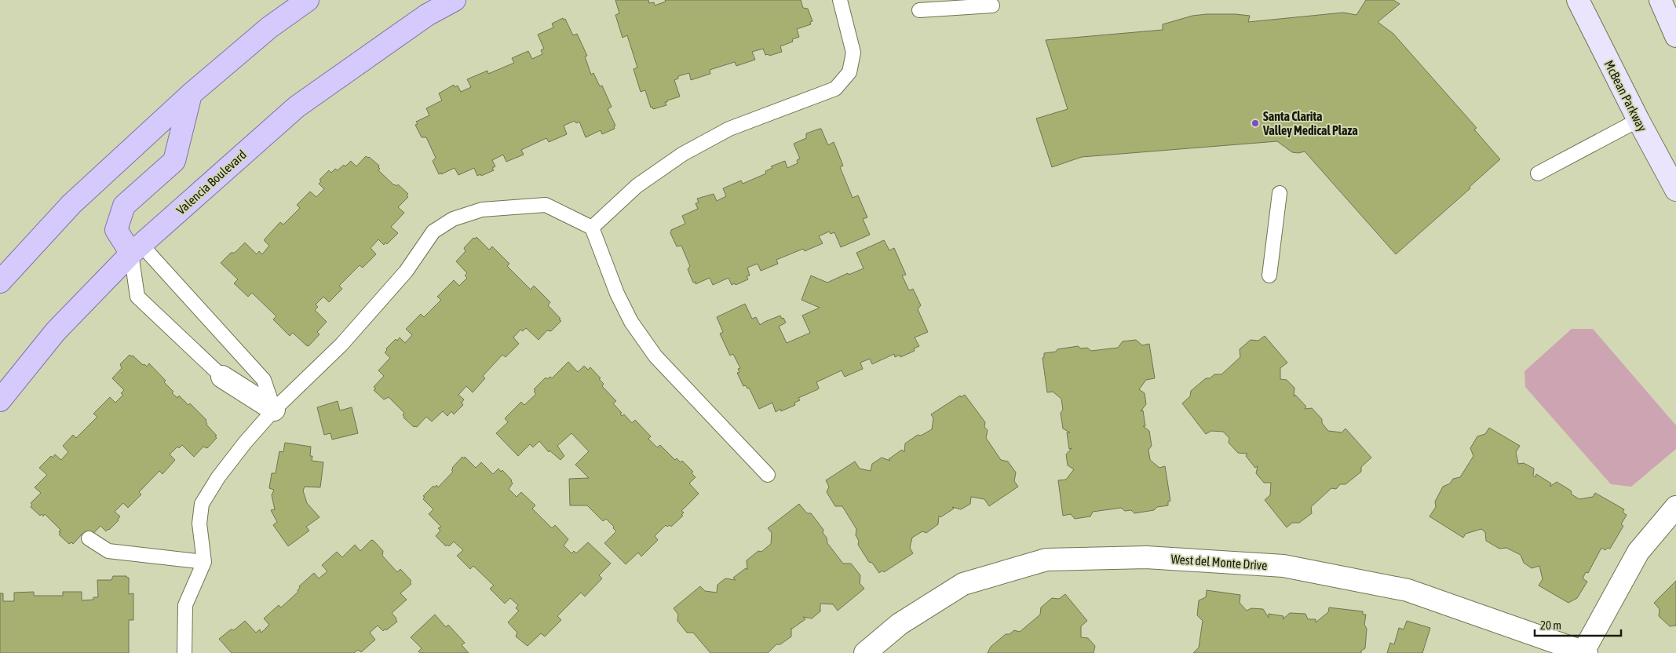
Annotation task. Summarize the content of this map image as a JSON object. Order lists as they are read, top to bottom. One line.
{"streets":{"main road":["McBean Parkway","Valencia Boulevard"],"street":["West del Monte Drive"]},"places":["Santa Clarita Valley Medical Plaza"],"scale_bar":"20 m"}
